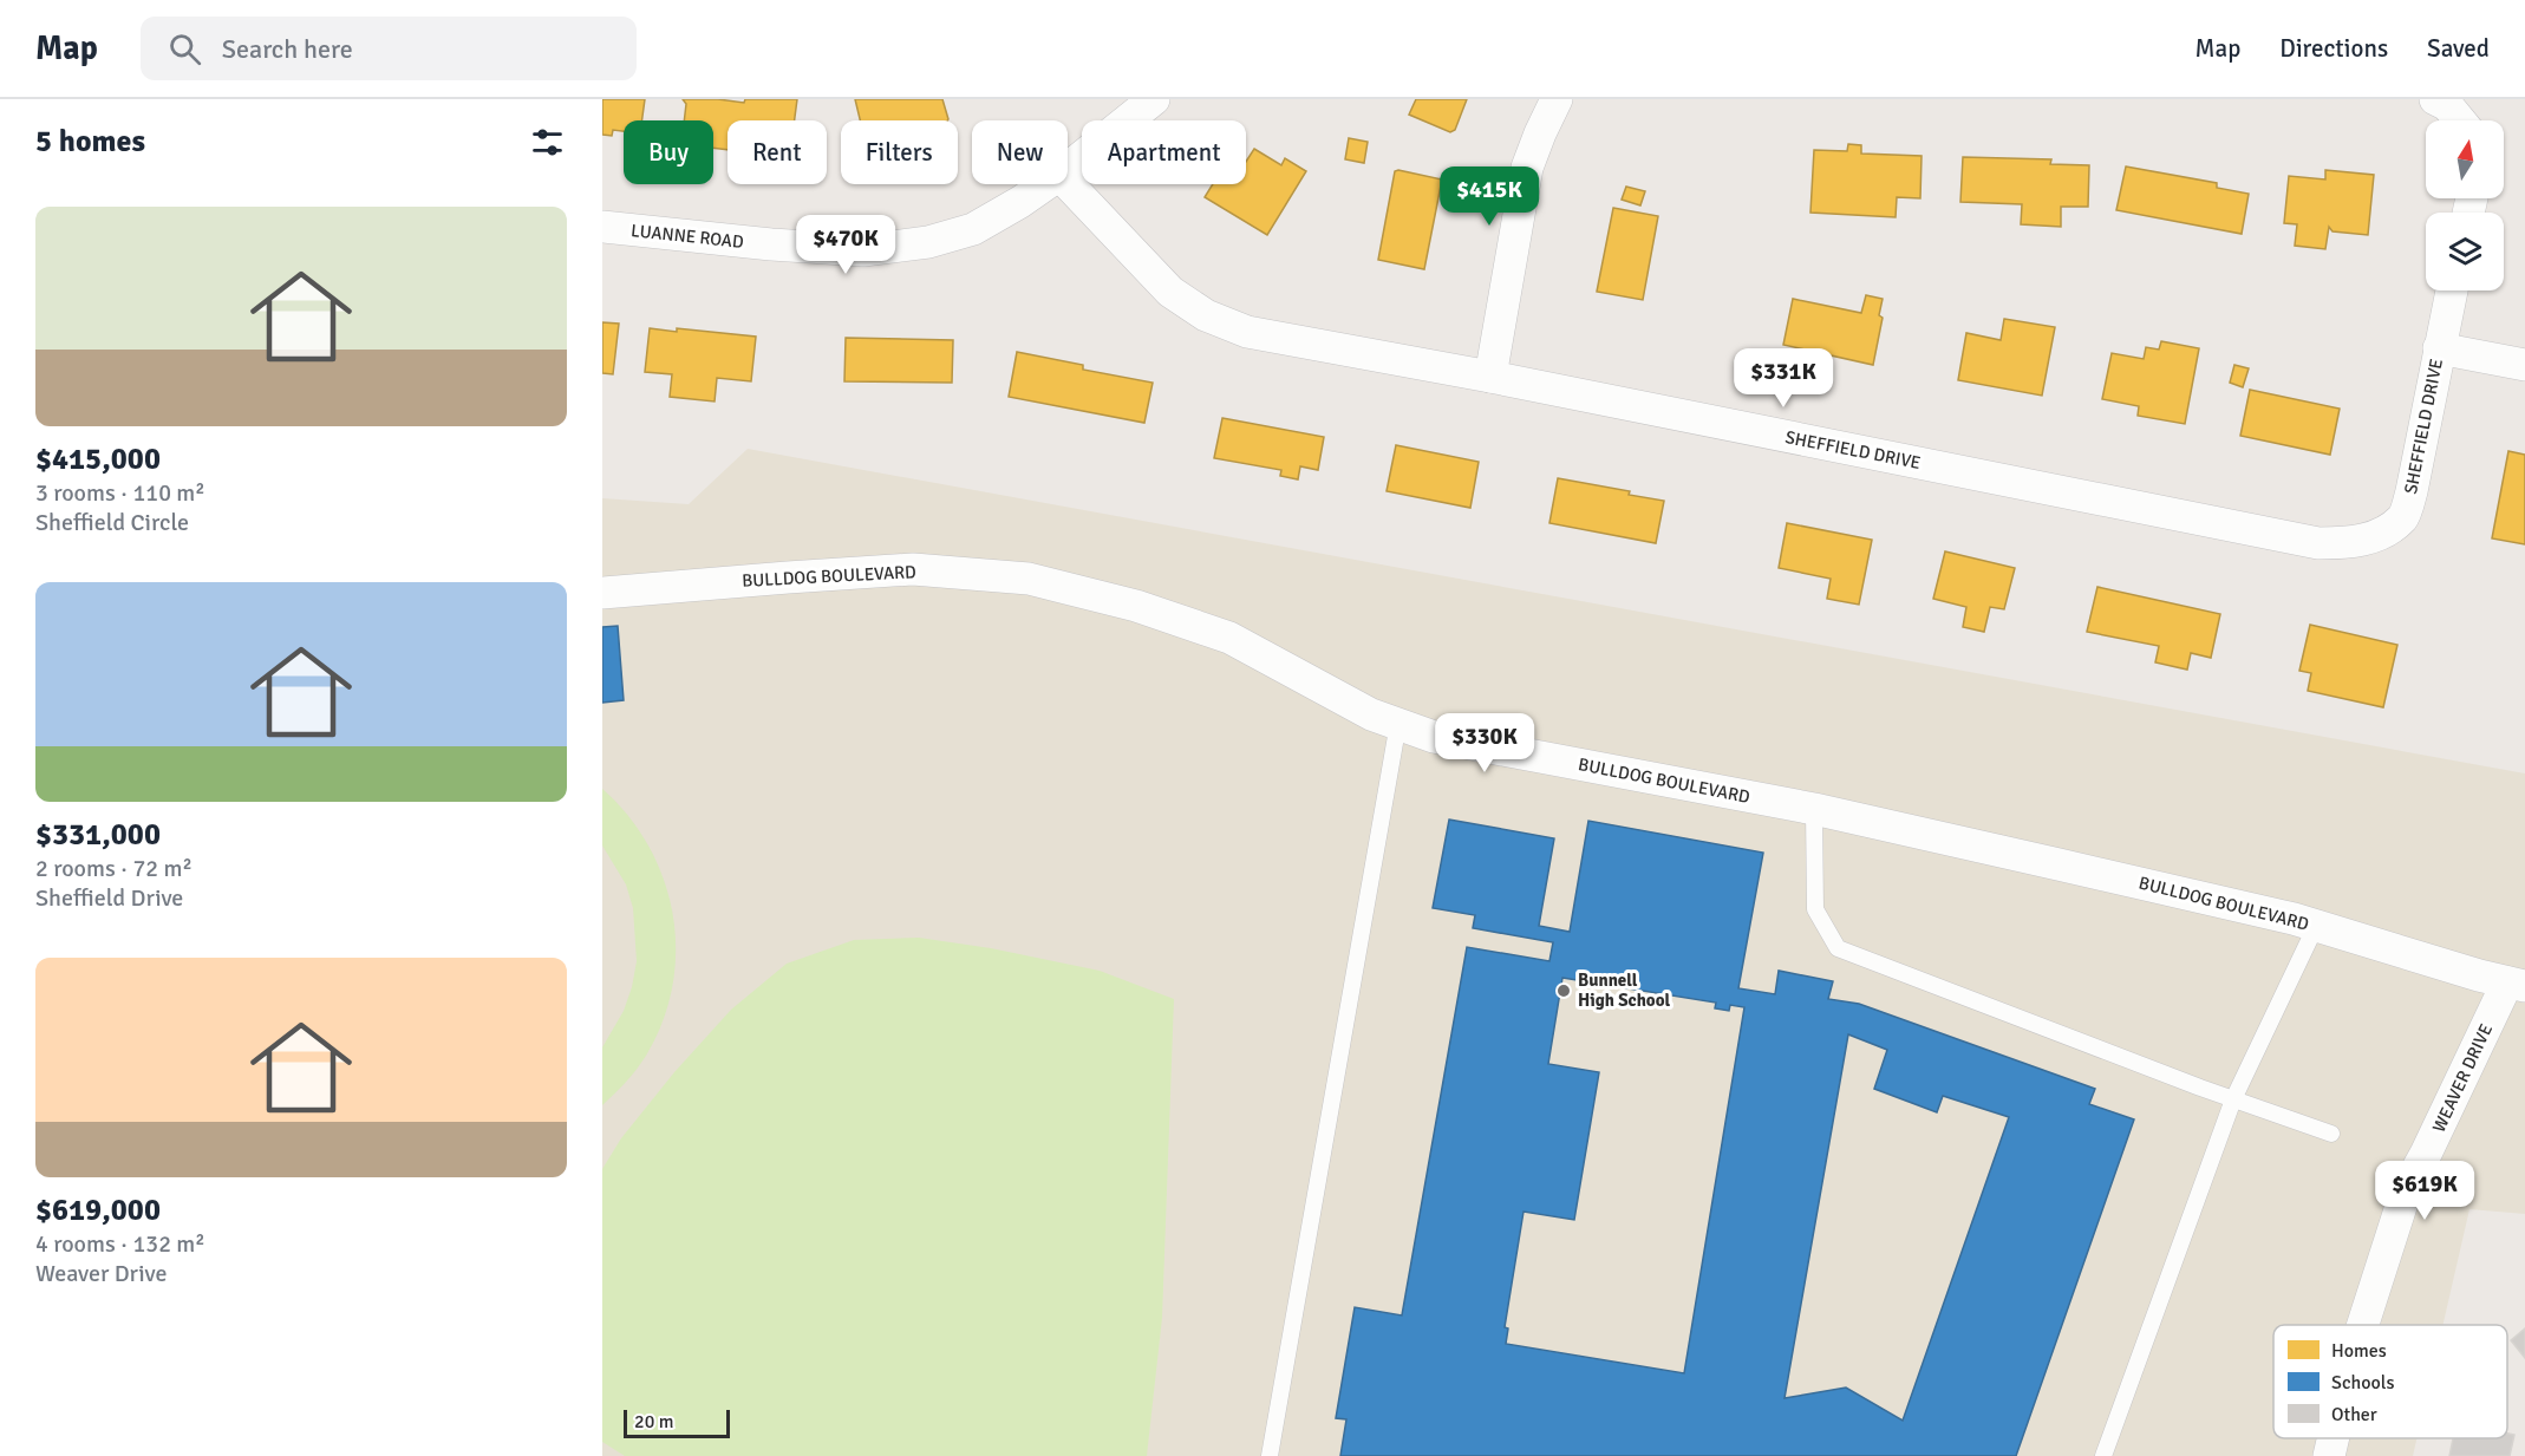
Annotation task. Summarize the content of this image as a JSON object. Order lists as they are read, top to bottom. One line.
{"streets":{"street":["LUANNE ROAD","SHEFFIELD DRIVE","BULLDOG BOULEVARD","WEAVER DRIVE"]},"crossings":[["BULLDOG BOULEVARD","WEAVER DRIVE"]],"places":["Bunnell High School"],"legend":["Homes","Schools","Other"],"scale_bar":"20 m","north":"top","page":{"header":"Map","search":"Search here","nav":["Map","Directions","Saved"],"heading":"5 homes","chip":["Buy","Rent","Filters","New","Apartment"],"price":["$415K","$470K","$331K","$330K","$619K"],"list":[{"name":"$415,000","note":"3 rooms · 110 m² · Sheffield Circle"},{"name":"$331,000","note":"2 rooms · 72 m² · Sheffield Drive"},{"name":"$619,000","note":"4 rooms · 132 m² · Weaver Drive"}],"scale":"20 m"}}
